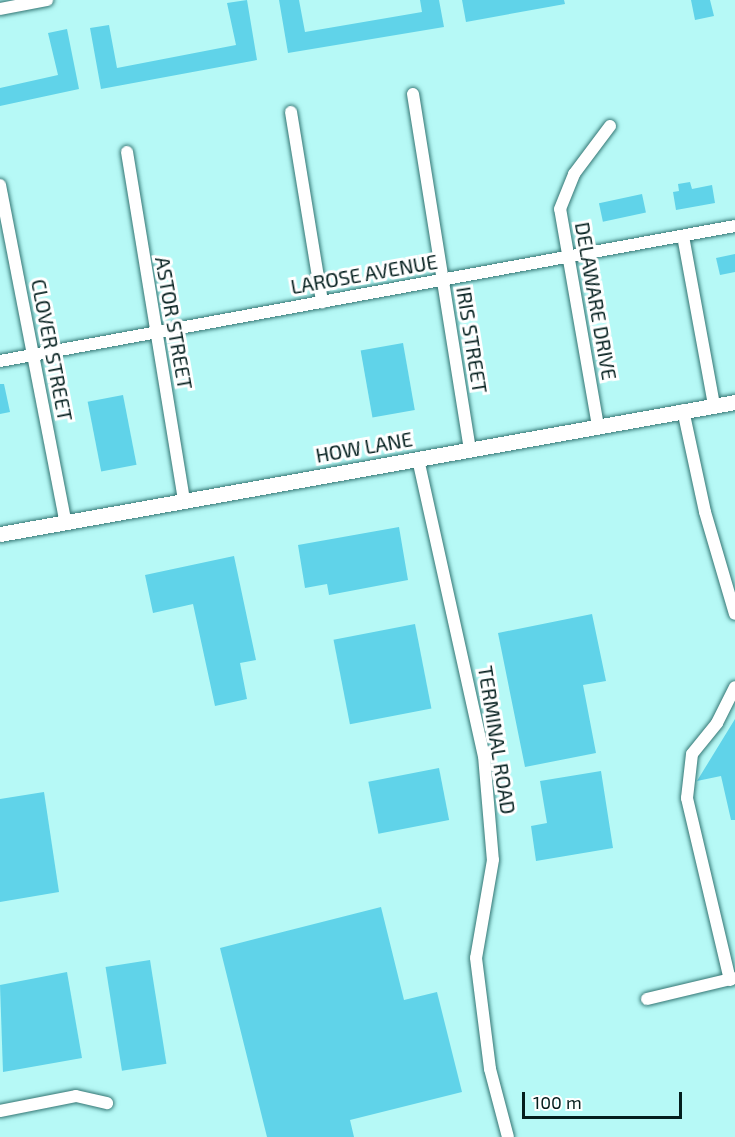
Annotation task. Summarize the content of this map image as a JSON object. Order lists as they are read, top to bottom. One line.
{"streets":{"main road":["HOW LANE"],"street":["LAROSE AVENUE","DELAWARE DRIVE","ASTOR STREET","IRIS STREET","CLOVER STREET","TERMINAL ROAD"]},"crossings":[["LAROSE AVENUE","DELAWARE DRIVE"],["LAROSE AVENUE","ASTOR STREET"],["LAROSE AVENUE","IRIS STREET"],["LAROSE AVENUE","CLOVER STREET"],["DELAWARE DRIVE","HOW LANE"],["ASTOR STREET","HOW LANE"],["IRIS STREET","HOW LANE"],["CLOVER STREET","HOW LANE"],["HOW LANE","TERMINAL ROAD"]],"scale_bar":"100 m"}
